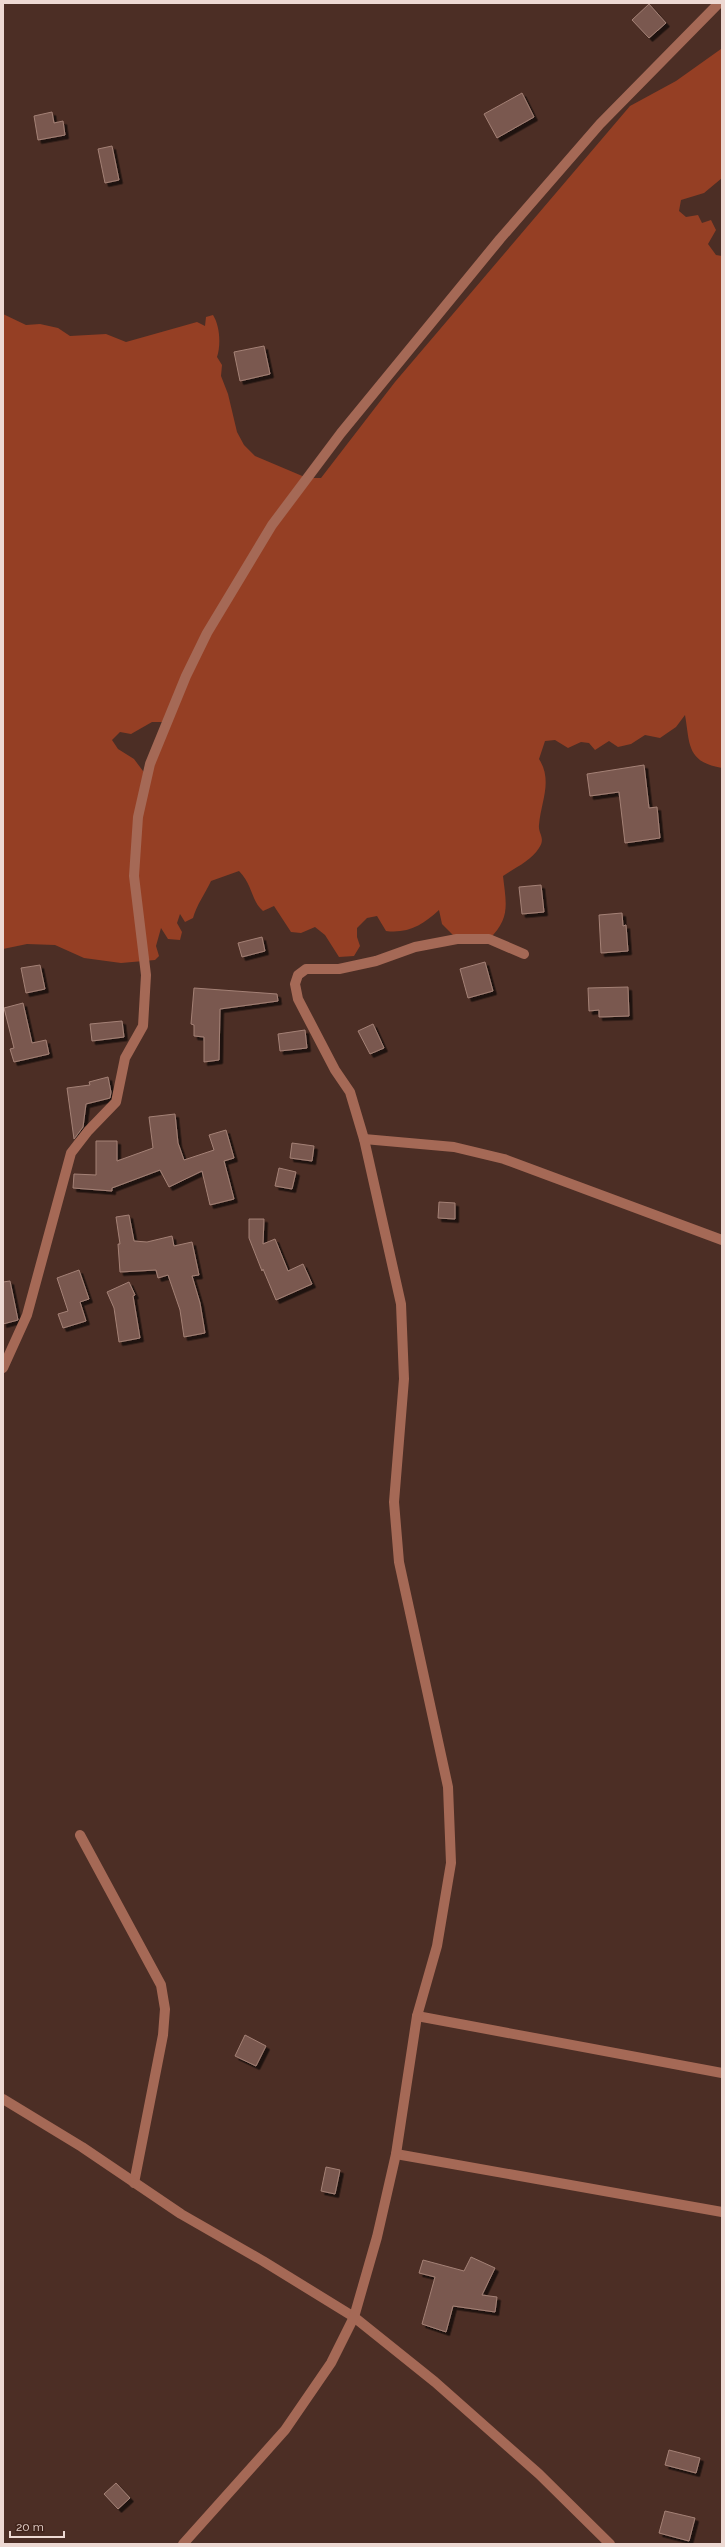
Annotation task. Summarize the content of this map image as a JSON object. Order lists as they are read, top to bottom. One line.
{"scale_bar":"20 m"}
